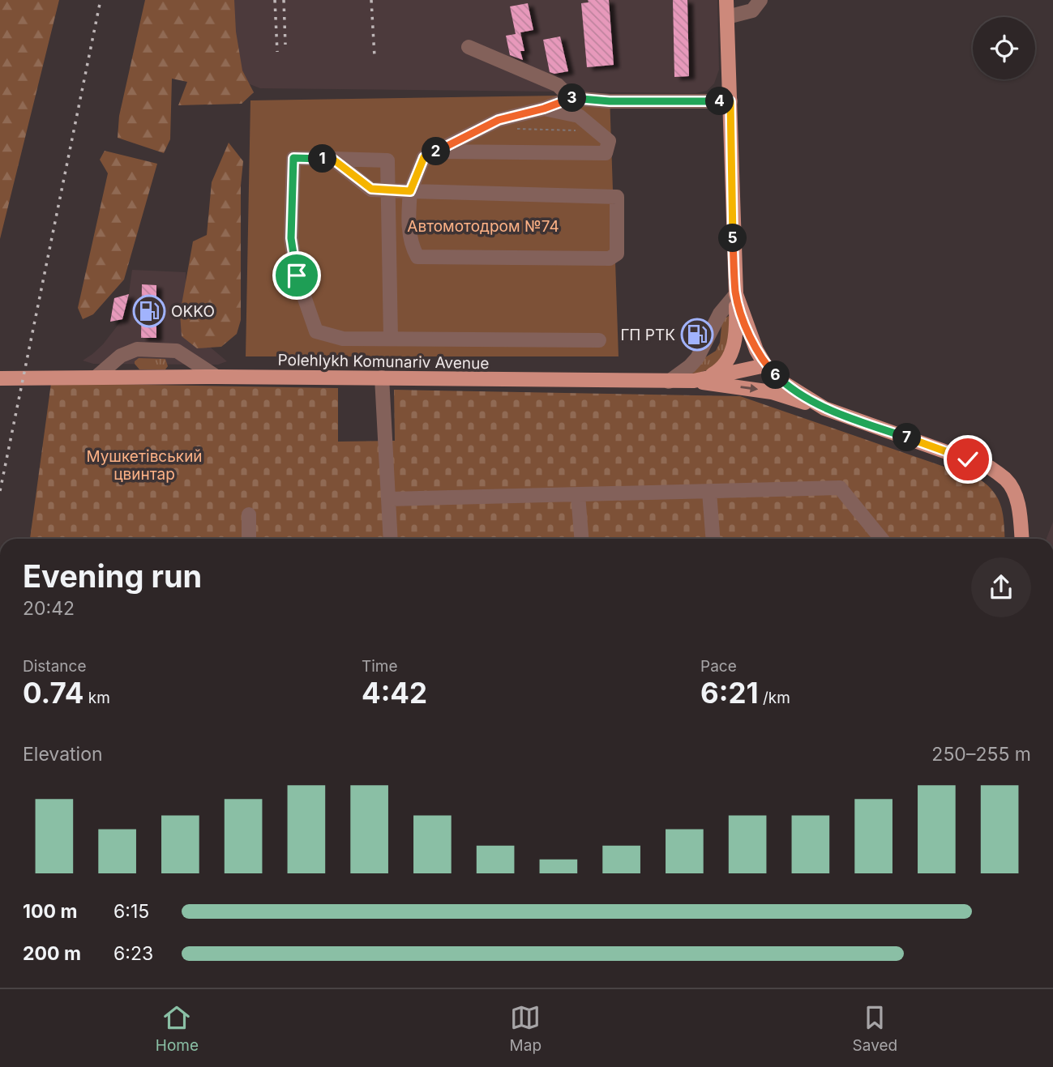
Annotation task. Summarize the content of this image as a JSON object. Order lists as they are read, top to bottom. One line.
{"streets":{"main road":["Polehlykh Komunariv Avenue"]},"parks":["Автомотодром №74","Мушкетівський цвинтар"],"places":{"fuel station":["OKKO","ГП РТК"]},"page":{"pins":["3","4","2","1","5","6","7"],"heading":["Evening run","20:42"],"stats":[["Distance","0.74 km"],["Time","4:42"],["Pace","6:21 /km"]],"chart":["Elevation","250–255 m"],"list":[{"name":"100 m","note":"6:15"},{"name":"200 m","note":"6:23"}],"tabs":["Home","Map","Saved"]}}
